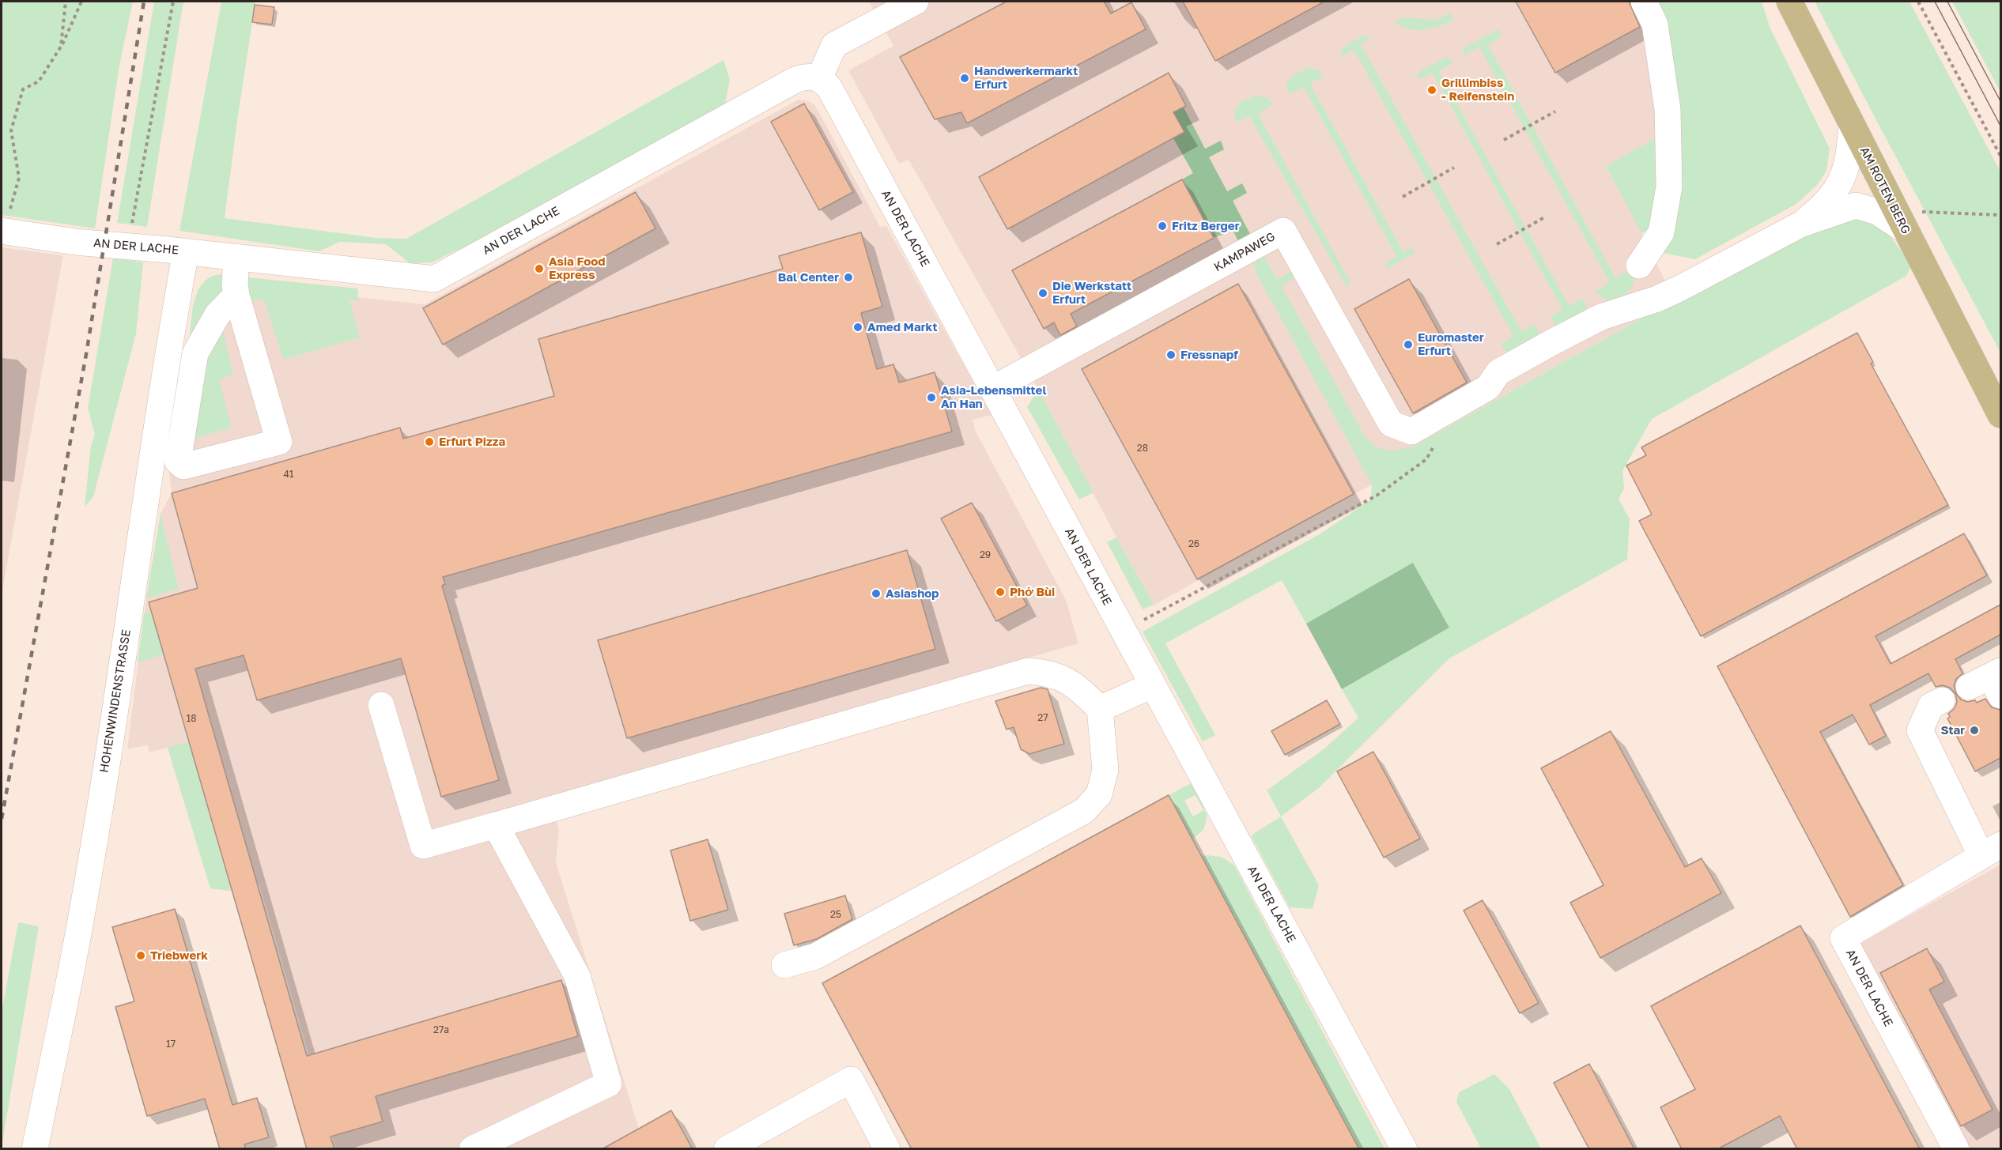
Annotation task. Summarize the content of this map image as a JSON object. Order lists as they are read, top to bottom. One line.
{"streets":{"main road":["AM ROTEN BERG"],"street":["AN DER LACHE","KAMPAWEG","HOHENWINDENSTRASSE"]},"crossings":[["AN DER LACHE","KAMPAWEG"],["AN DER LACHE","HOHENWINDENSTRASSE"]],"places":["Handwerkermarkt Erfurt","Grillimbiss - Reifenstein","Fritz Berger","Asia Food Express","Bal Center","Die Werkstatt Erfurt","Amed Markt","Euromaster Erfurt","Fressnapf","Asia-Lebensmittel An Han","Erfurt Pizza","Phở Bùi","Asiashop","Star","Triebwerk"],"house_numbers":["28","41","26","29","27","18","25","27a","17"]}
